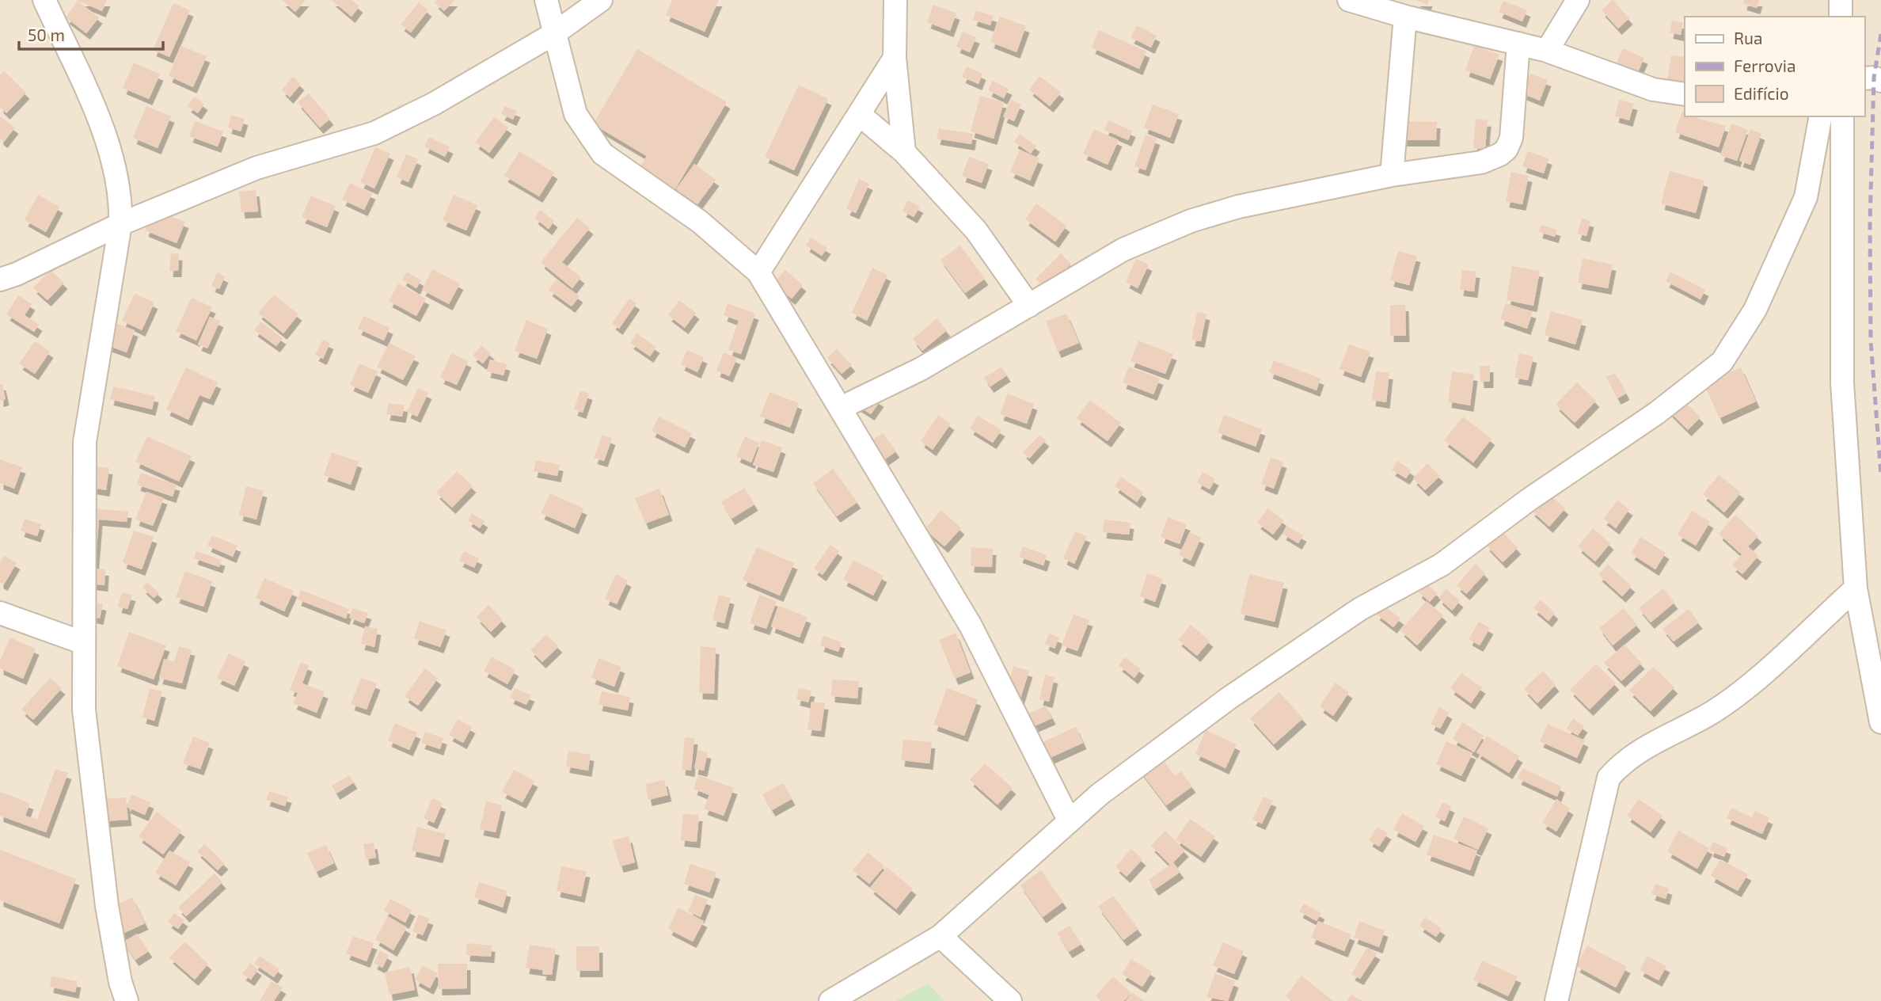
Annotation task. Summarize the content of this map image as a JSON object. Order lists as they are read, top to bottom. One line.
{"legend":["Rua","Ferrovia","Edifício"],"scale_bar":"50 m"}
